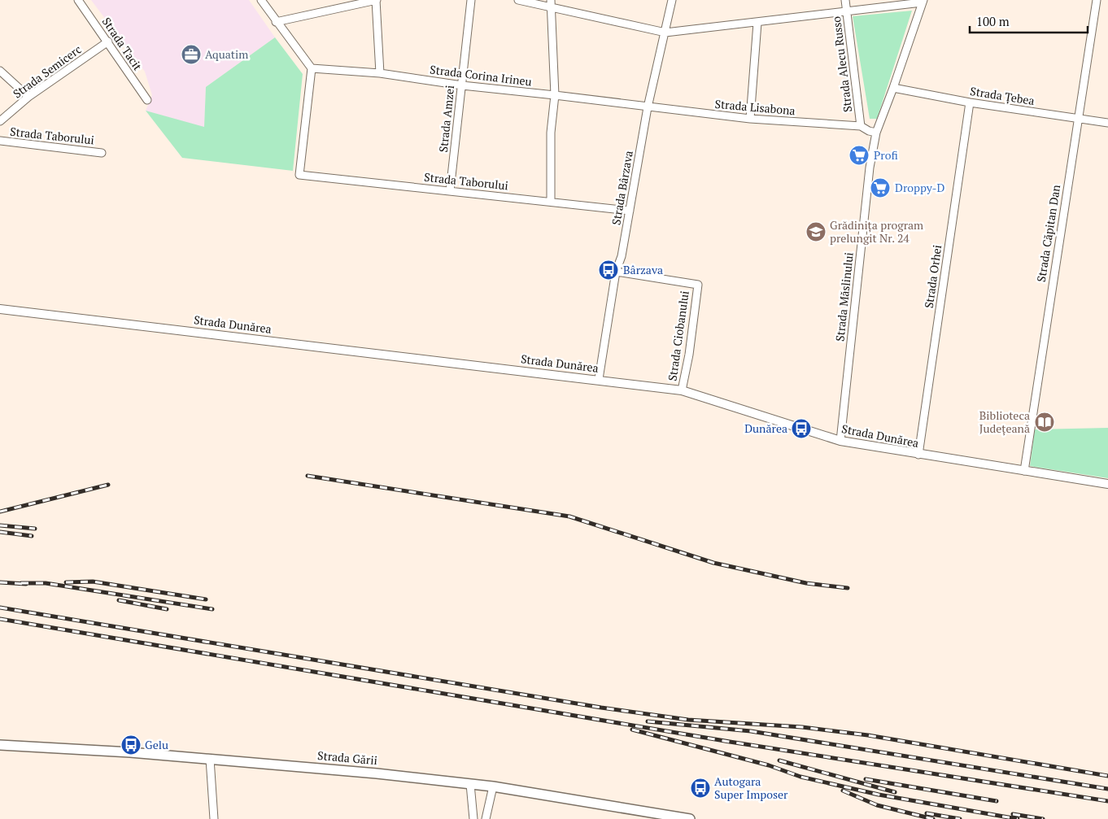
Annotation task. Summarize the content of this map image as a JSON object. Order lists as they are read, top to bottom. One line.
{"streets":{"main road":["Strada Gării"],"street":["Strada Tacit","Strada Alecu Russo","Strada Semicerc","Strada Corina Irineu","Strada Țebea","Strada Lisabona","Strada Amzei","Strada Taborului","Strada Bârzava","Strada Căpitan Dan","Strada Orhei","Strada Măslinului","Strada Dunărea","Strada Ciobanului"]},"crossings":[["Strada Tacit","Strada Semicerc"],["Strada Alecu Russo","Strada Lisabona"],["Strada Corina Irineu","Strada Lisabona"],["Strada Corina Irineu","Strada Amzei"],["Strada Corina Irineu","Strada Taborului"],["Strada Corina Irineu","Strada Bârzava"],["Strada Țebea","Strada Căpitan Dan"],["Strada Țebea","Strada Orhei"],["Strada Țebea","Strada Măslinului"],["Strada Lisabona","Strada Bârzava"],["Strada Amzei","Strada Taborului"],["Strada Taborului","Strada Bârzava"],["Strada Bârzava","Strada Dunărea"],["Strada Bârzava","Strada Ciobanului"],["Strada Căpitan Dan","Strada Dunărea"],["Strada Orhei","Strada Dunărea"],["Strada Măslinului","Strada Dunărea"],["Strada Dunărea","Strada Ciobanului"]],"places":{"office":["Aquatim"],"supermarket":["Profi","Droppy-D"],"school or university":["Grădinița program prelungit Nr. 24"],"bus stop":["Bârzava","Dunărea","Gelu","Autogara Super Imposer"],"library":["Biblioteca Județeană"]},"scale_bar":"100 m"}
